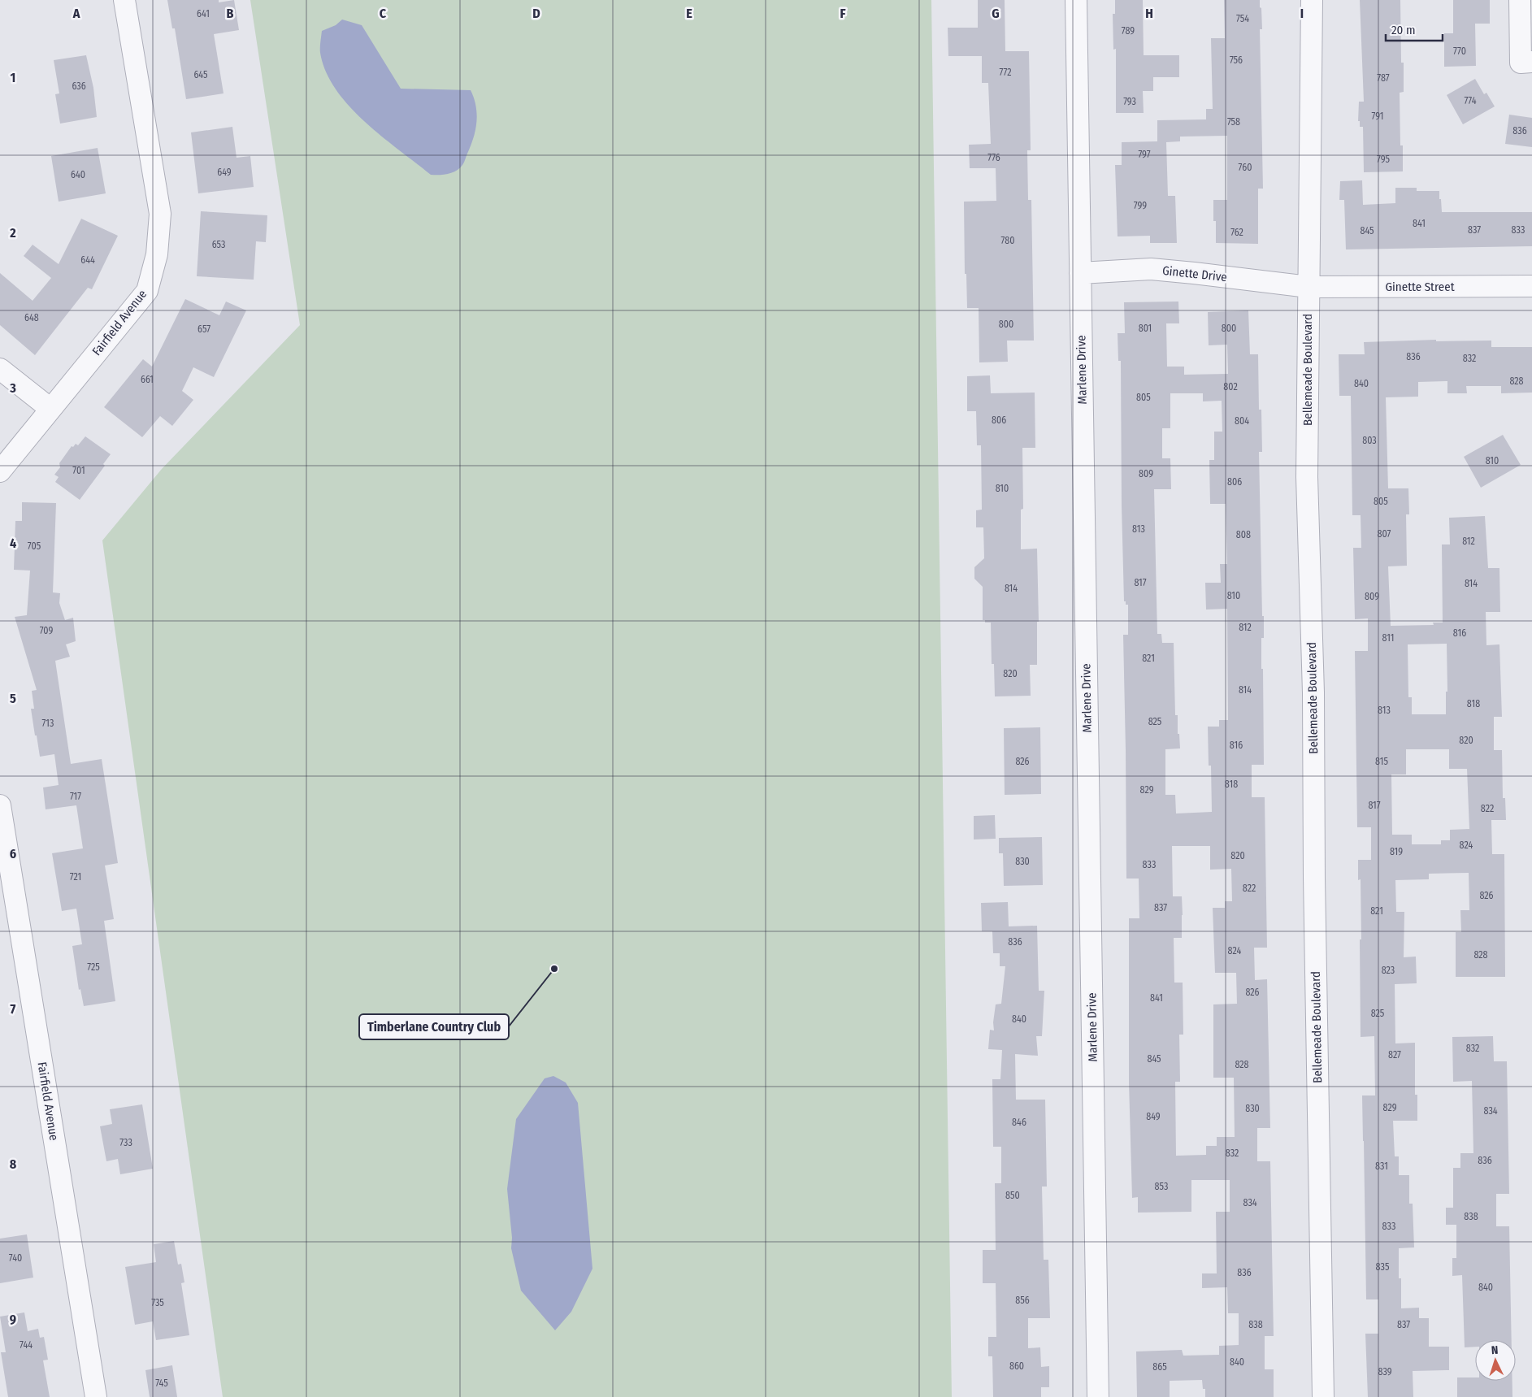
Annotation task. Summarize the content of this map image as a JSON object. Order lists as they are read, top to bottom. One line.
{"streets":{"street":["Ginette Drive","Ginette Street","Fairfield Avenue","Marlene Drive","Bellemeade Boulevard"]},"crossings":[["Ginette Drive","Ginette Street"],["Ginette Drive","Marlene Drive"],["Ginette Drive","Bellemeade Boulevard"],["Ginette Street","Bellemeade Boulevard"]],"places":["Timberlane Country Club"],"house_numbers":["641","754","789","770","756","772","645","787","636","774","793","791","758","836","797","776","795","760","649","640","799","841","837","833","845","762","780","653","644","648","800","801","800","657","836","832","661","828","840","802","805","806","804","803","810","701","809","806","810","805","813","807","808","812","705","817","814","814","810","809","812","709","816","811","821","820","814","818","813","825","713","820","816","826","815","818","829","717","817","822","824","819","820","830","833","721","822","826","837","821","836","824","828","725","823","826","841","825","840","832","827","845","828","829","830","834","849","846","733","832","836","831","853","850","834","838","833","740","835","836","840","856","735","838","837","744","840","860","865","839","745"],"scale_bar":"20 m","north":"top","grid":{"columns":["A","B","C","D","E","F","G","H","I"],"rows":["1","2","3","4","5","6","7","8","9"]}}
